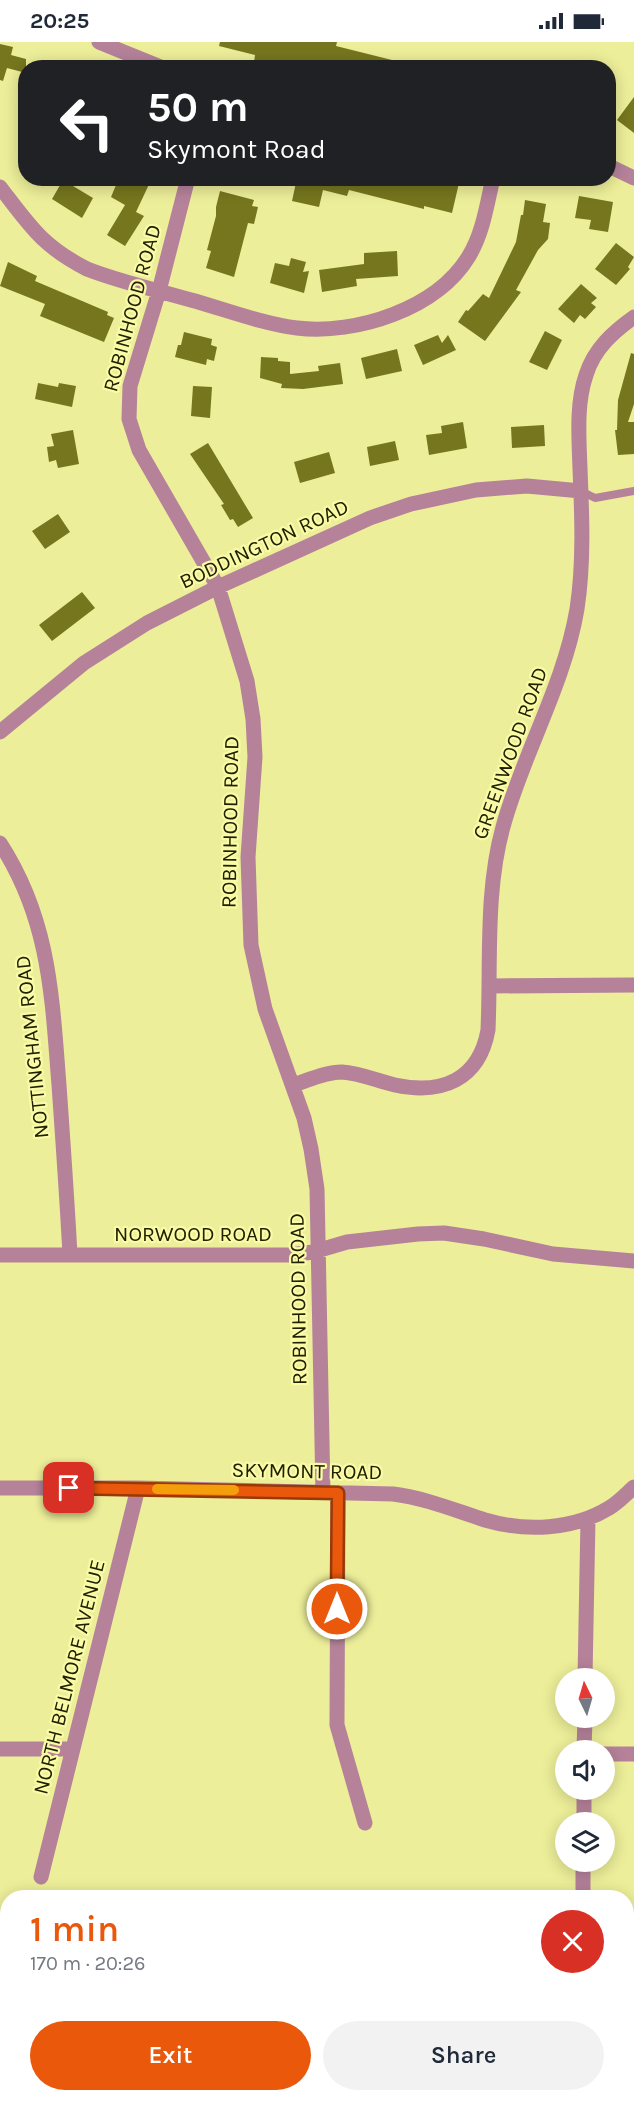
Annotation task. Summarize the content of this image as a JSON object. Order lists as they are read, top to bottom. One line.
{"streets":{"street":["ROBINHOOD ROAD","BODDINGTON ROAD","GREENWOOD ROAD","NOTTINGHAM ROAD","NORWOOD ROAD","SKYMONT ROAD","NORTH BELMORE AVENUE"]},"crossings":[["ROBINHOOD ROAD","BODDINGTON ROAD"],["ROBINHOOD ROAD","GREENWOOD ROAD"],["ROBINHOOD ROAD","NORWOOD ROAD"],["ROBINHOOD ROAD","SKYMONT ROAD"],["BODDINGTON ROAD","GREENWOOD ROAD"],["NOTTINGHAM ROAD","NORWOOD ROAD"],["SKYMONT ROAD","NORTH BELMORE AVENUE"]],"north":"top","page":{"status":"20:25","turn":["50 m","Skymont Road"],"heading":["1 min","170 m · 20:26"],"buttons":["Exit","Share"]}}
